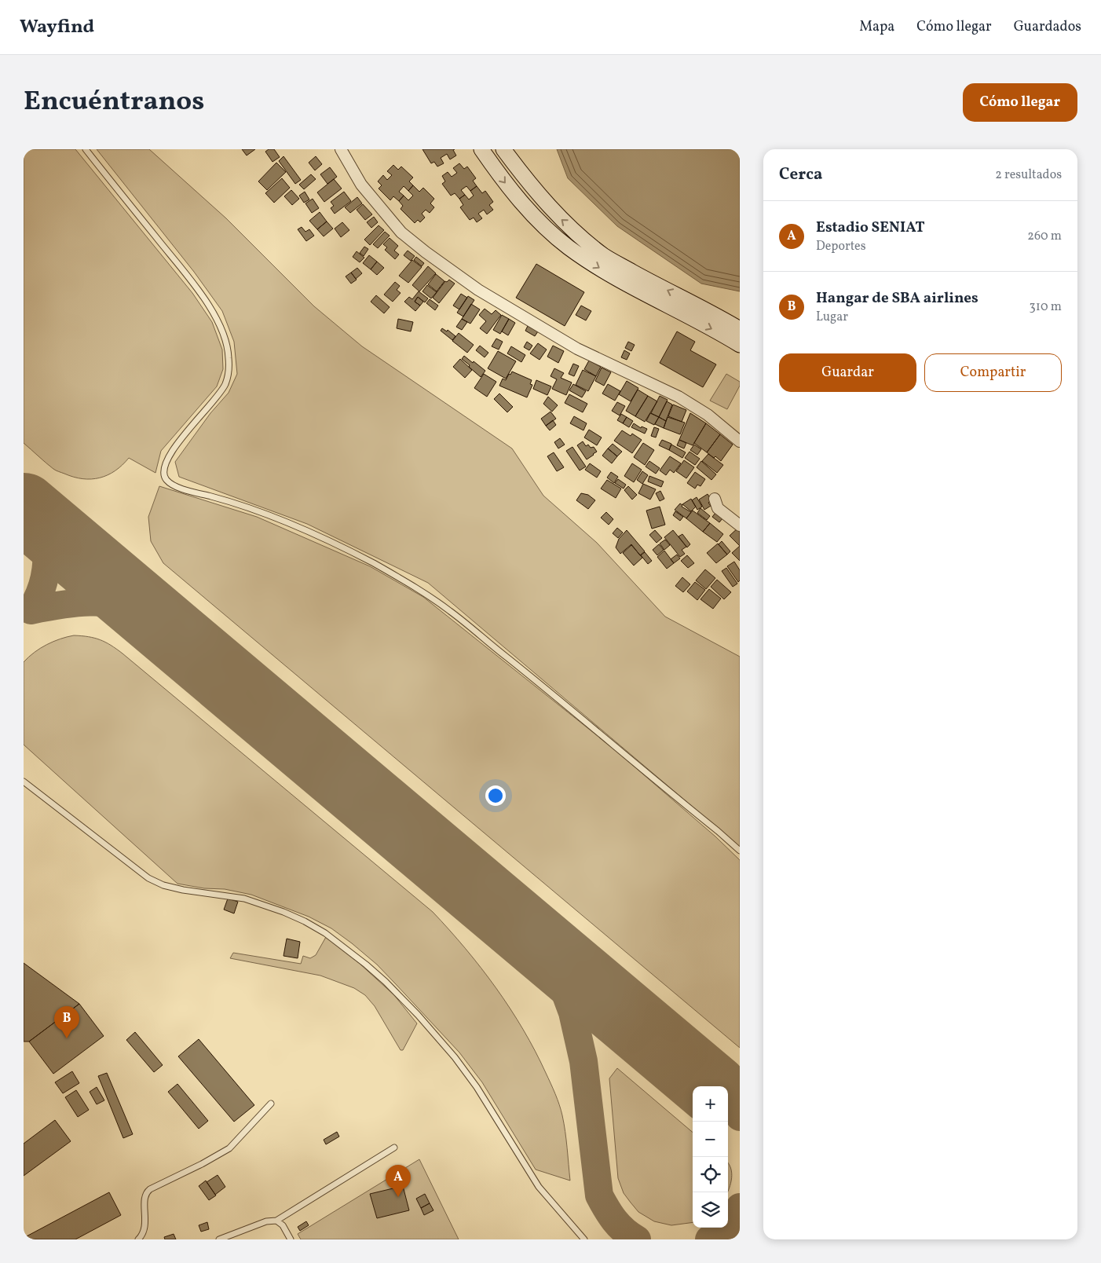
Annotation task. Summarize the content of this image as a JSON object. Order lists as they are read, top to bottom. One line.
{"page":{"header":"Wayfind","nav":["Mapa","Cómo llegar","Guardados"],"title":"Encuéntranos","buttons":["Cómo llegar",["Guardar","Compartir"]],"heading":["Cerca","2 resultados"],"list":[{"mark":"A","name":"Estadio SENIAT","note":"Deportes","value":"260 m"},{"mark":"B","name":"Hangar de SBA airlines","note":"Lugar","value":"310 m"}],"pins":["B","A"],"map_buttons":["+","−"]}}
